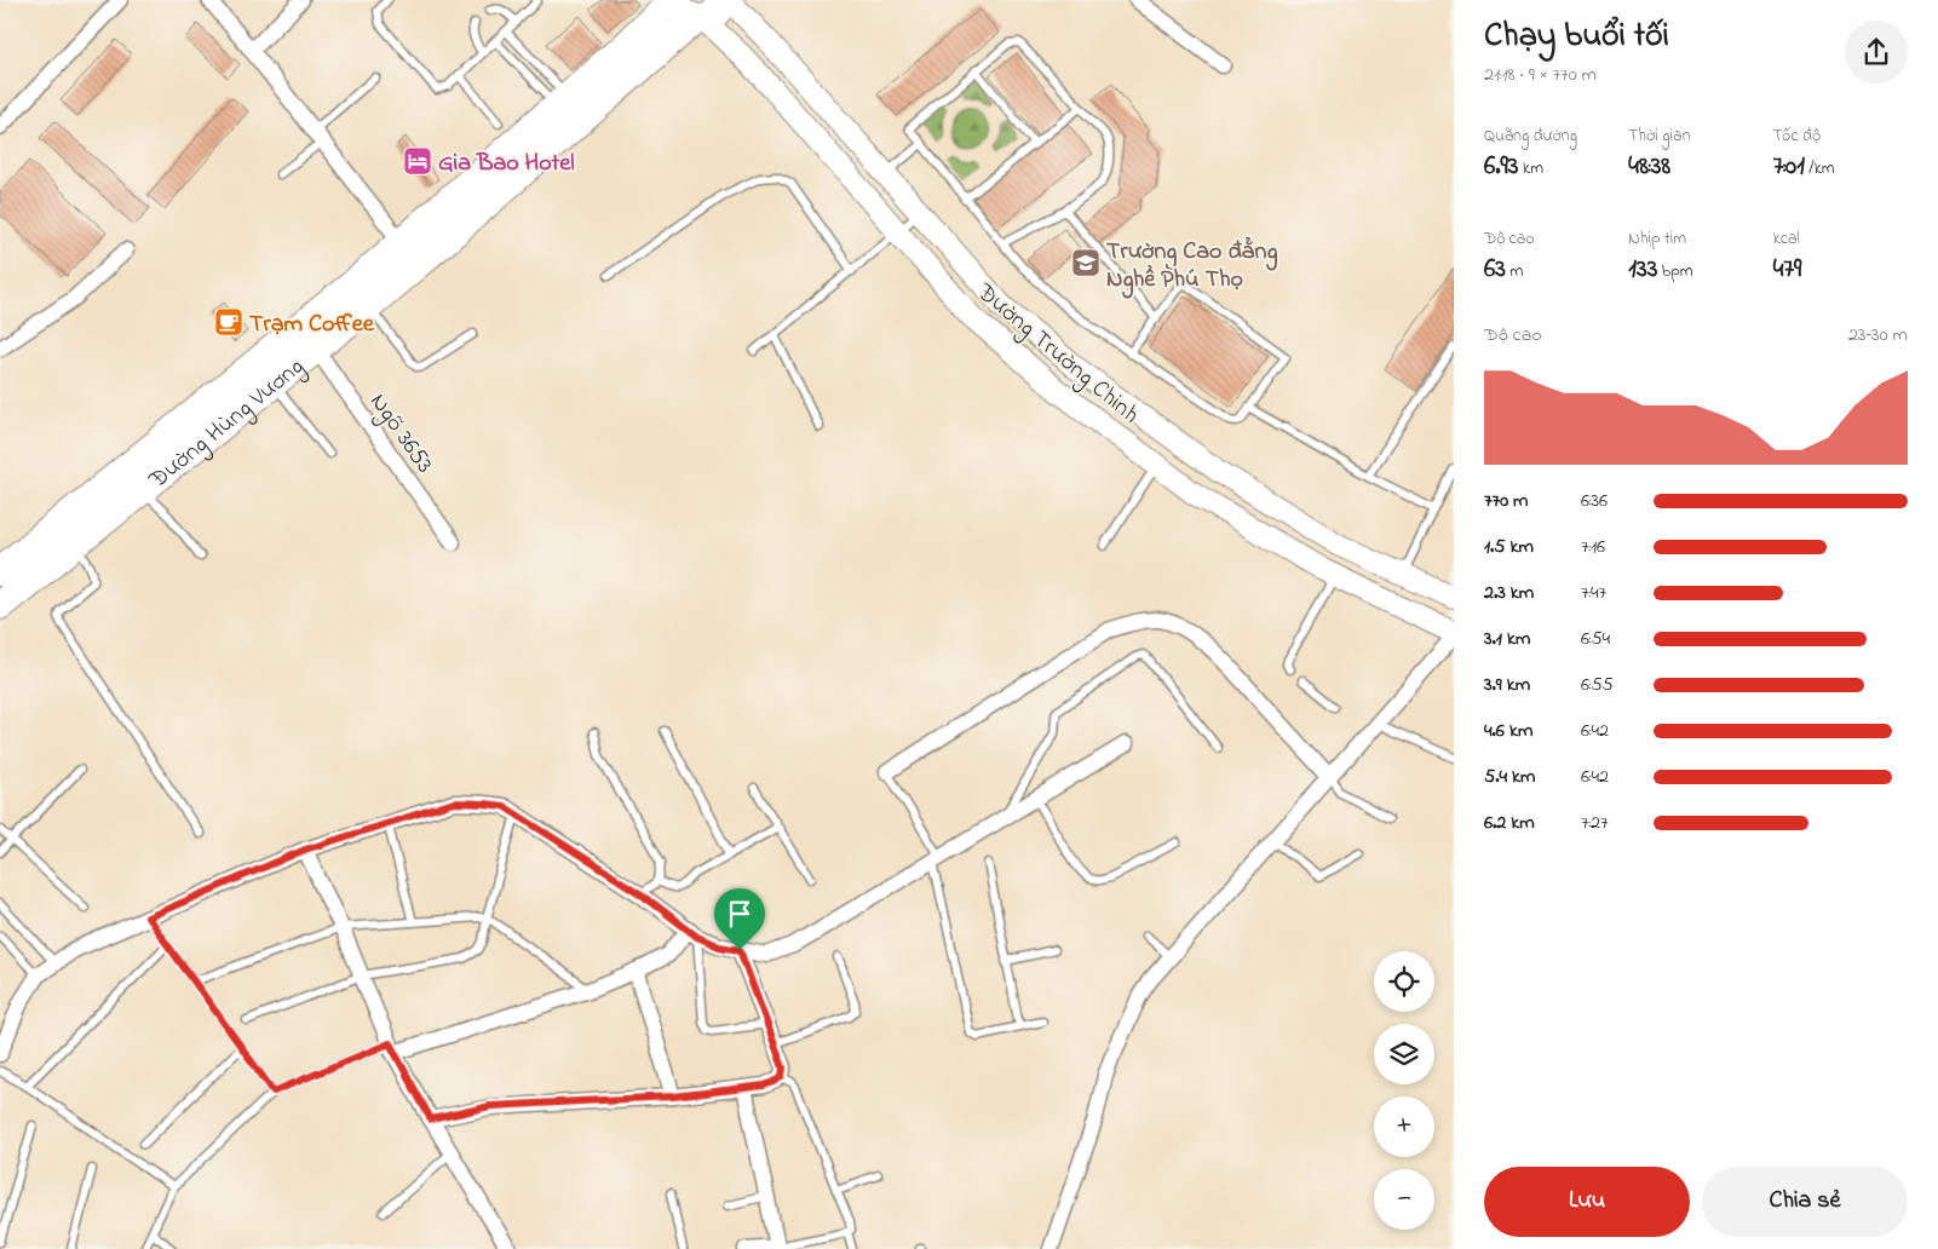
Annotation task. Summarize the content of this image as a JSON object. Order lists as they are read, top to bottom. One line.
{"streets":{"highway":["Đường Hùng Vương"],"main road":["Đường Trường Chinh"],"street":["Ngõ 3653"]},"crossings":[["Đường Trường Chinh","Đường Hùng Vương"],["Đường Hùng Vương","Ngõ 3653"]],"places":{"hotel":["Gia Bao Hotel"],"school or university":["Trường Cao đẳng Nghề Phú Thọ"],"cafe":["Trạm Coffee"]},"page":{"heading":["Chạy buổi tối","21:18 · 9 × 770 m"],"stats":[["Quãng đường","6.93 km"],["Thời gian","48:38"],["Tốc độ","7:01 /km"],["Độ cao","63 m"],["Nhịp tim","133 bpm"],["kcal","479"]],"chart":["Độ cao","23–30 m"],"list":[{"name":"770 m","note":"6:36"},{"name":"1.5 km","note":"7:16"},{"name":"2.3 km","note":"7:47"},{"name":"3.1 km","note":"6:54"},{"name":"3.9 km","note":"6:55"},{"name":"4.6 km","note":"6:42"},{"name":"5.4 km","note":"6:42"},{"name":"6.2 km","note":"7:27"}],"map_buttons":["+","−"],"buttons":["Lưu","Chia sẻ"]}}
